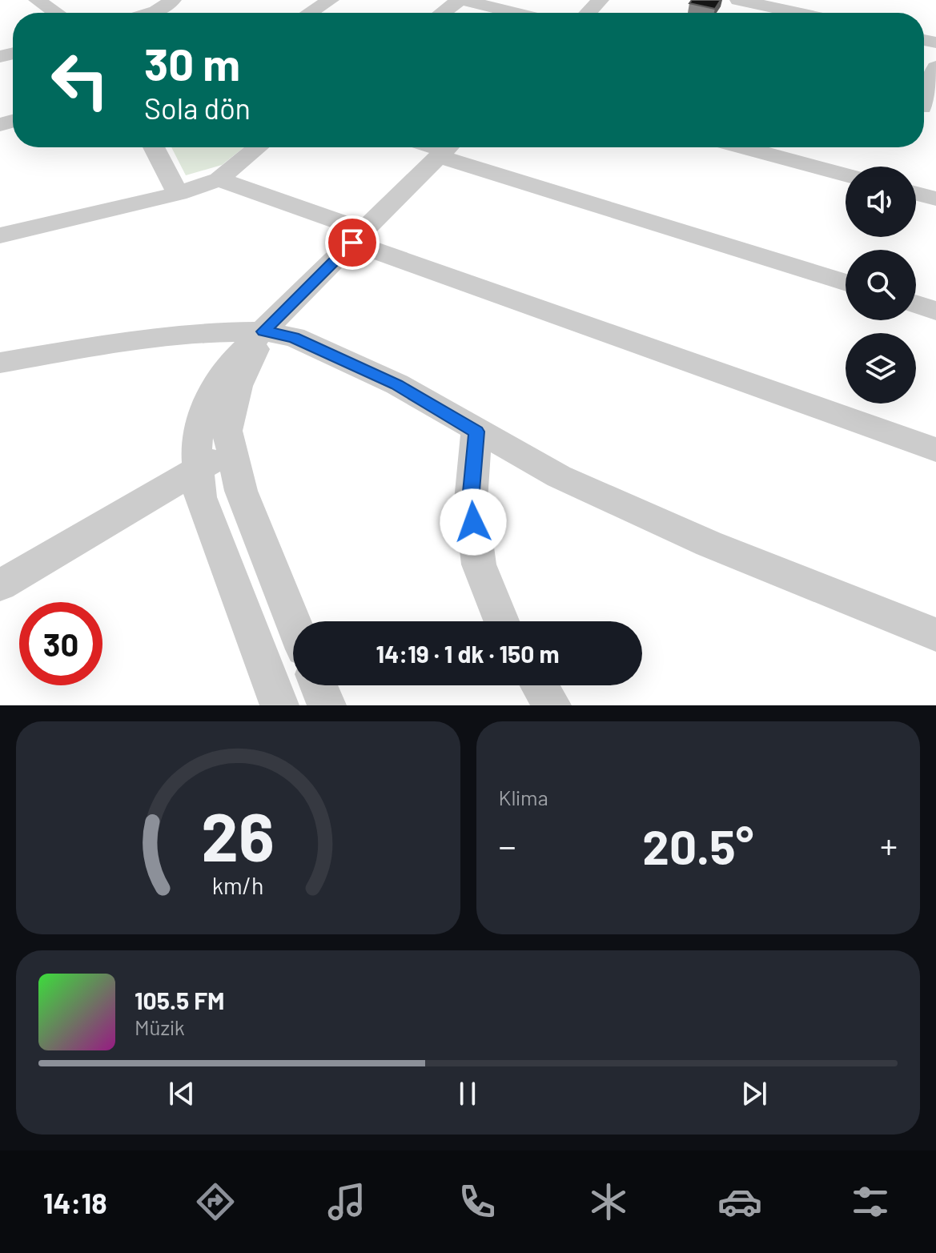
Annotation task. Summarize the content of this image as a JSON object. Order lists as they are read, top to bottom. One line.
{"page":{"turn":["30 m","Sola dön"],"limit":"30","trip":"14:19 · 1 dk · 150 m","tile":"Klima","heat":["−","20.5°","+"],"song":["105.5 FM","Müzik"],"tabs":"14:18","gauge":["26","km/h"]}}
